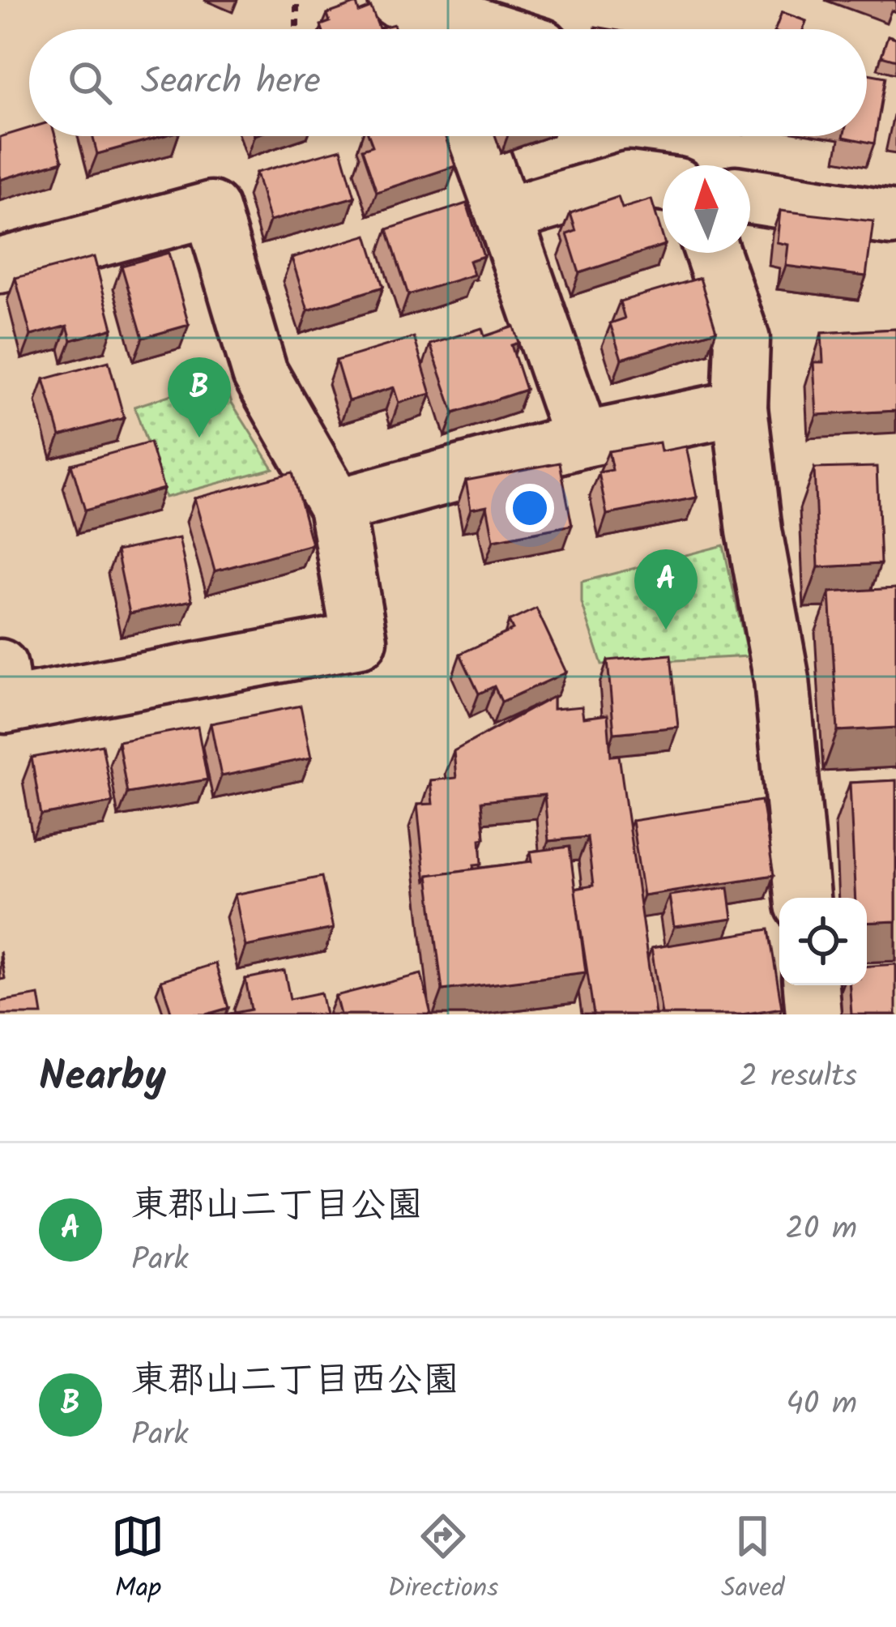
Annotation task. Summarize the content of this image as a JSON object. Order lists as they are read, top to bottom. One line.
{"north":"top","page":{"search":"Search here","pins":["B","A"],"heading":["Nearby","2 results"],"list":[{"mark":"A","name":"東郡山二丁目公園","note":"Park","value":"20 m"},{"mark":"B","name":"東郡山二丁目西公園","note":"Park","value":"40 m"}],"nav":["Map","Directions","Saved"]}}
